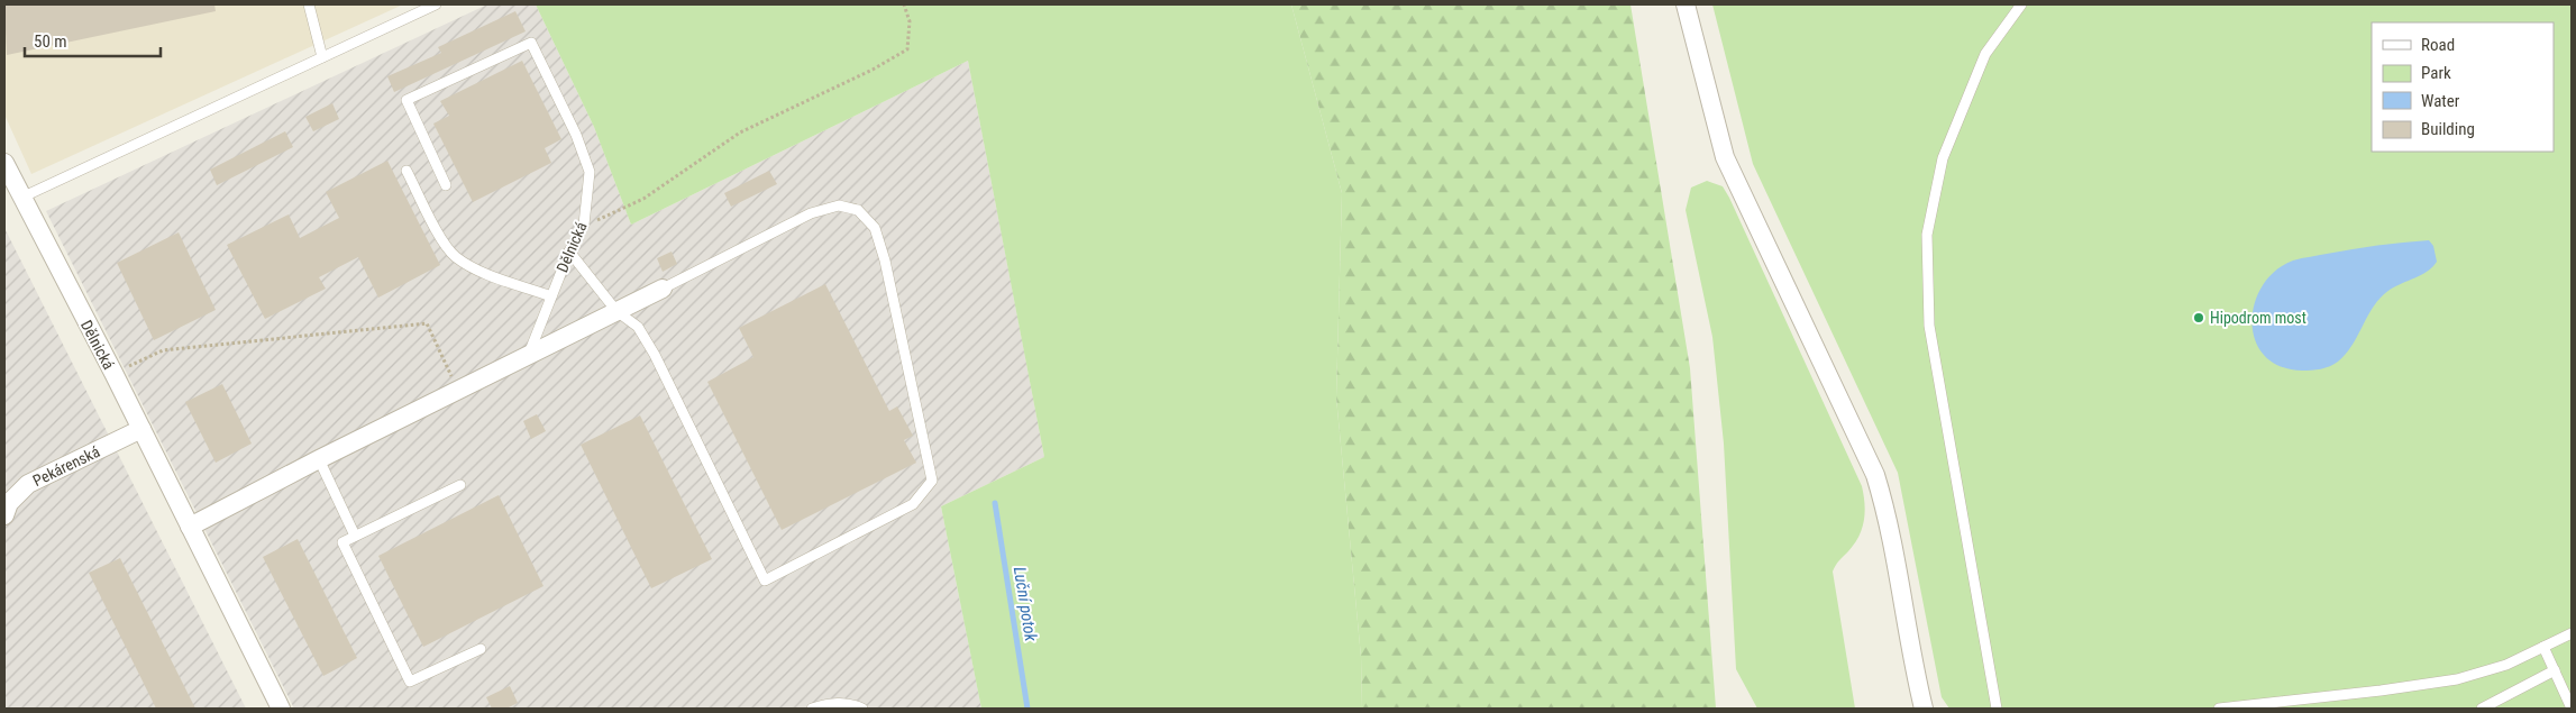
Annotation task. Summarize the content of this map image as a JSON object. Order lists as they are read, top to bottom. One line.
{"streets":{"street":["Dělnická","Pekárenská"]},"crossings":[["Dělnická","Pekárenská"]],"water":["Luční potok"],"places":["Hipodrom most"],"legend":["Road","Park","Water","Building"],"scale_bar":"50 m"}
